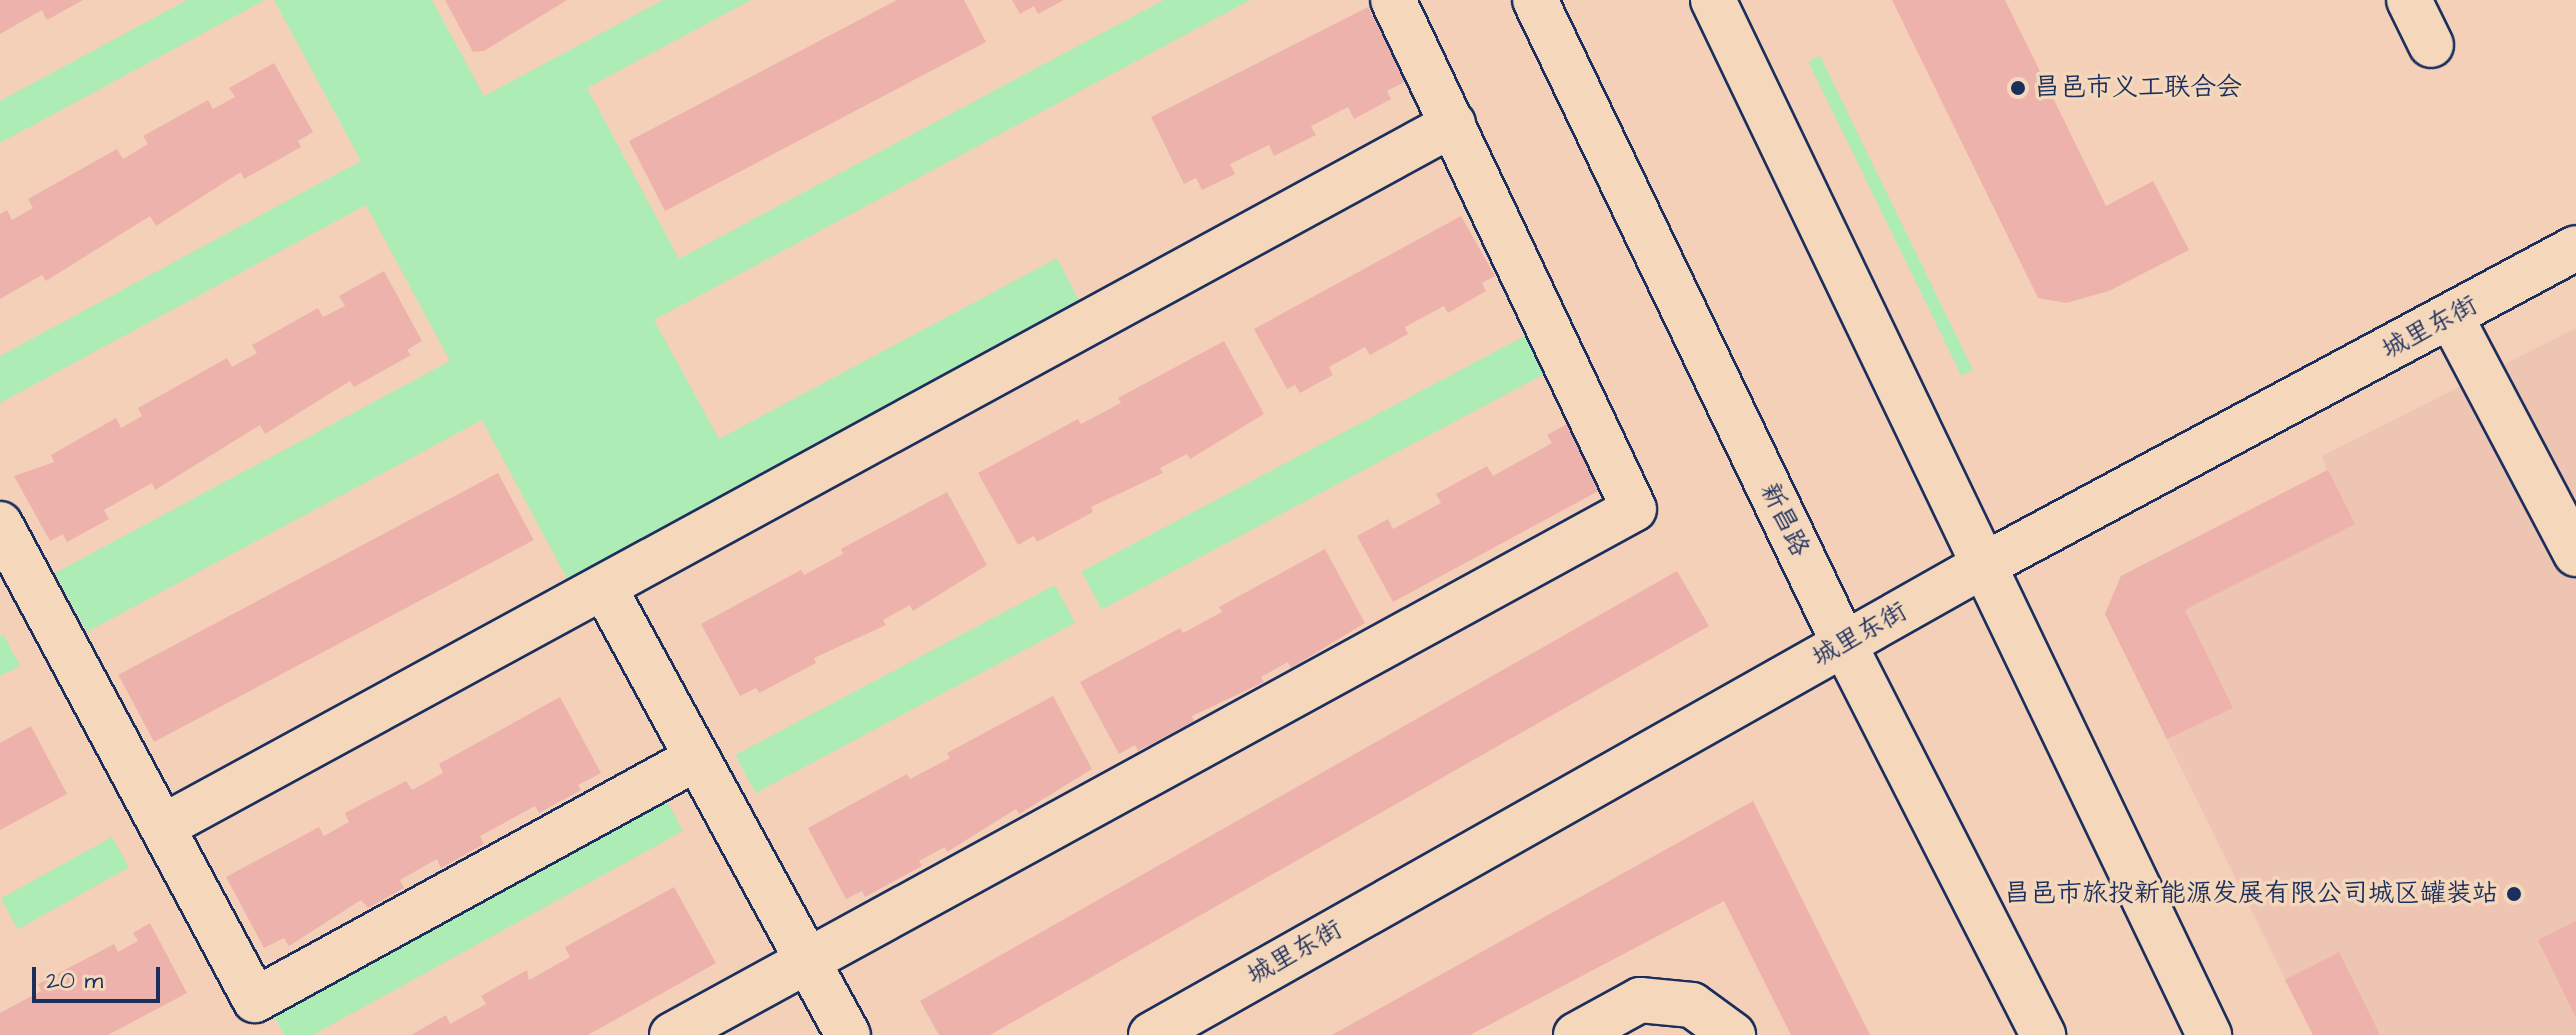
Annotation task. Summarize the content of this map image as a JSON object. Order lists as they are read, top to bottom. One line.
{"streets":{"main road":["城里东街","新昌路"]},"crossings":[["城里东街","新昌路"]],"places":["昌邑市义工联合会","昌邑市旅投新能源发展有限公司城区罐装站"],"scale_bar":"20 m"}
